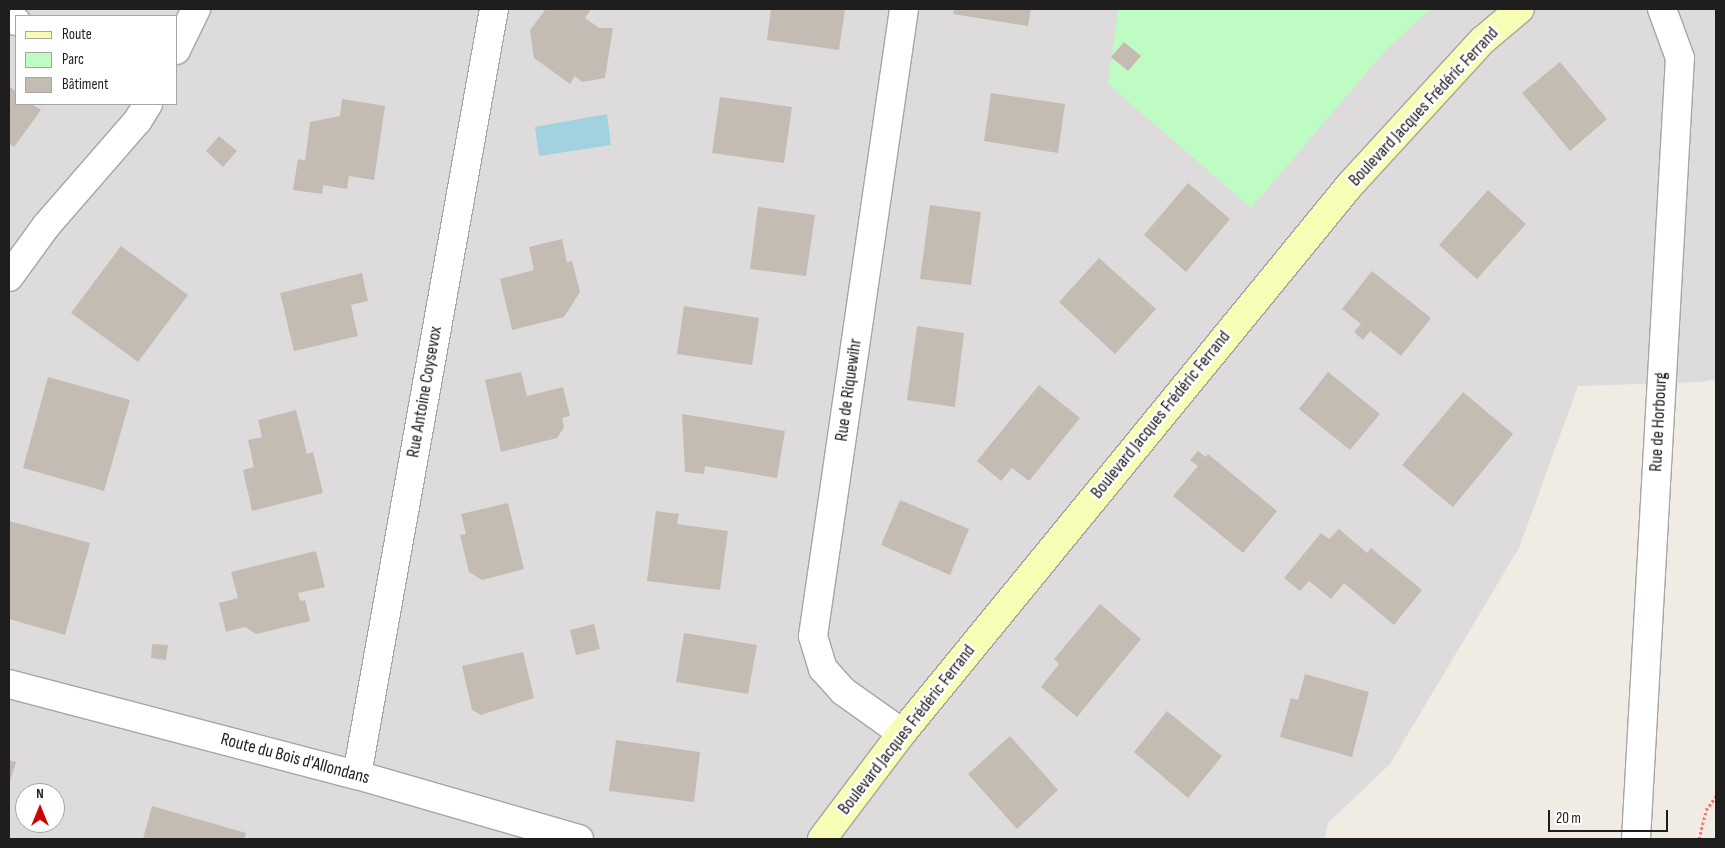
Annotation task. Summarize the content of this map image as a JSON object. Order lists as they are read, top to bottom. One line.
{"streets":{"street":["Boulevard Jacques Frédéric Ferrand","Rue de Riquewihr","Rue Antoine Coysevox","Rue de Horbourg","Route du Bois d'Allondans"]},"crossings":[["Boulevard Jacques Frédéric Ferrand","Rue de Riquewihr"],["Rue Antoine Coysevox","Route du Bois d'Allondans"]],"legend":["Route","Parc","Bâtiment"],"scale_bar":"20 m","north":"top"}
